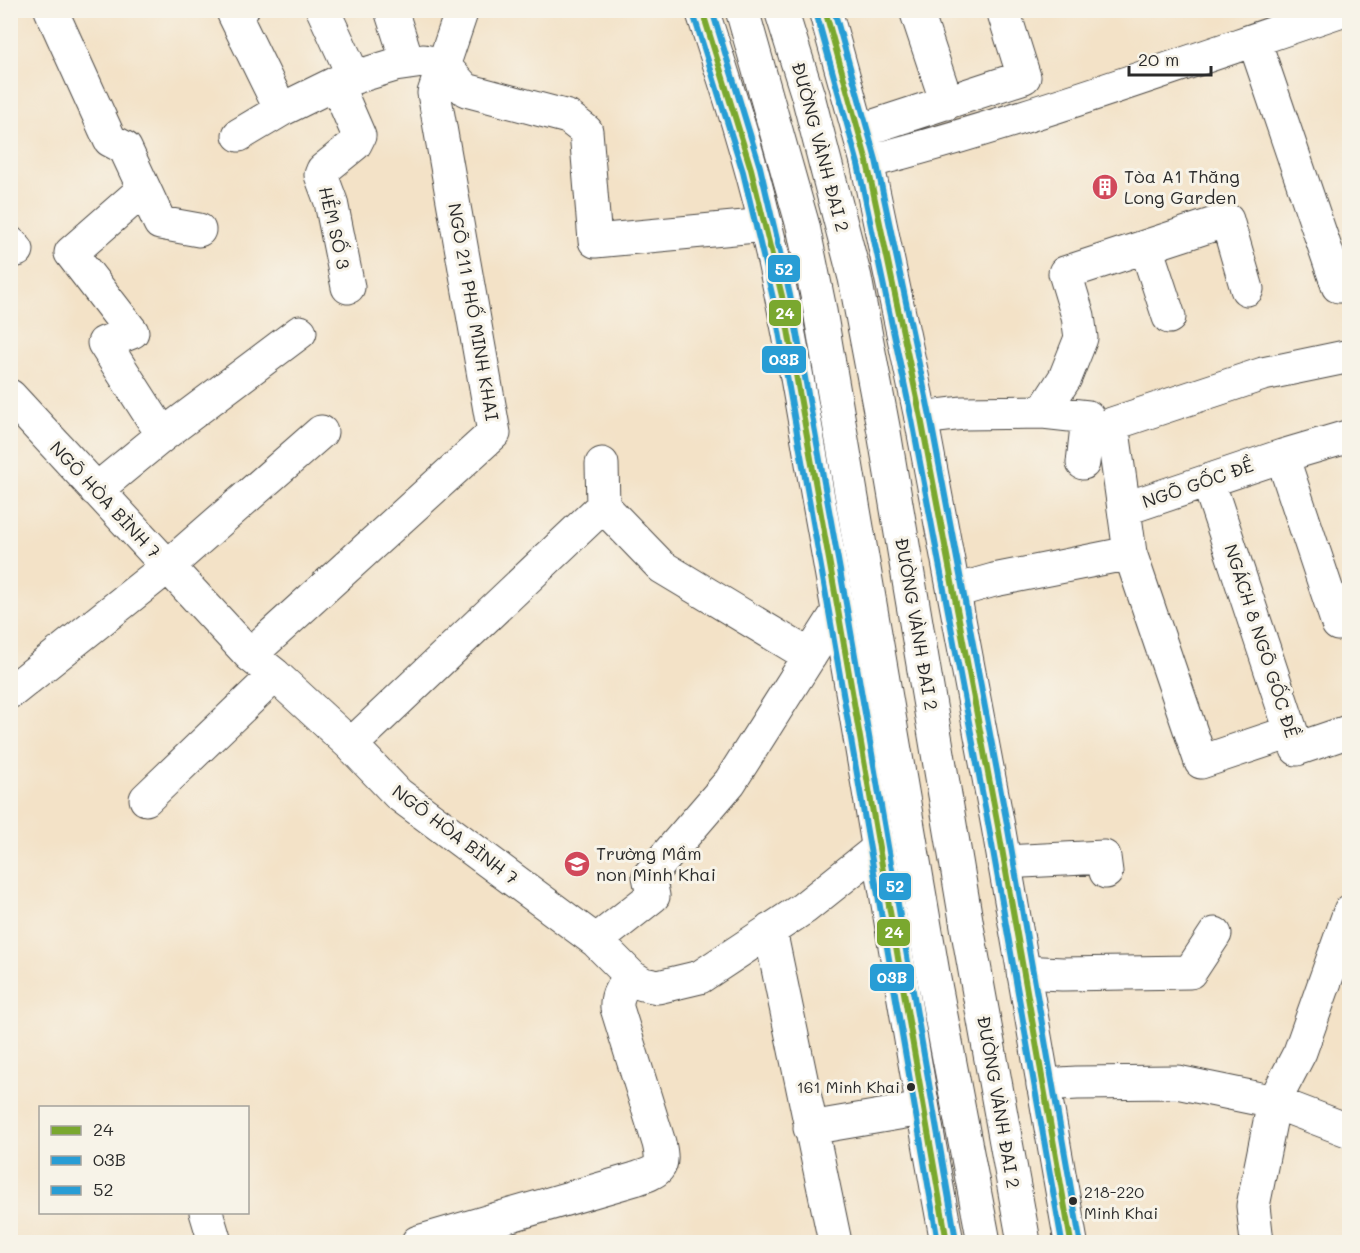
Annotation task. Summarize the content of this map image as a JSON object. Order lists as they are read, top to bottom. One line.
{"streets":{"main road":["ĐƯỜNG VÀNH ĐAI 2","HẺM SỐ 3","NGÕ 211 PHỐ MINH KHAI","NGÕ GỐC ĐỀ","NGÕ HÒA BÌNH 7","NGÁCH 8 NGÕ GỐC ĐỀ"]},"crossings":[["NGÕ 211 PHỐ MINH KHAI","NGÕ HÒA BÌNH 7"],["NGÕ GỐC ĐỀ","NGÁCH 8 NGÕ GỐC ĐỀ"]],"places":{"building":["Tòa A1 Thăng Long Garden"],"school or university":["Trường Mầm non Minh Khai"],"other":["161 Minh Khai","218-220 Minh Khai"]},"lines":["transit line 24","transit line 52","transit line 03B"],"legend":["24","03B","52"],"scale_bar":"20 m"}
